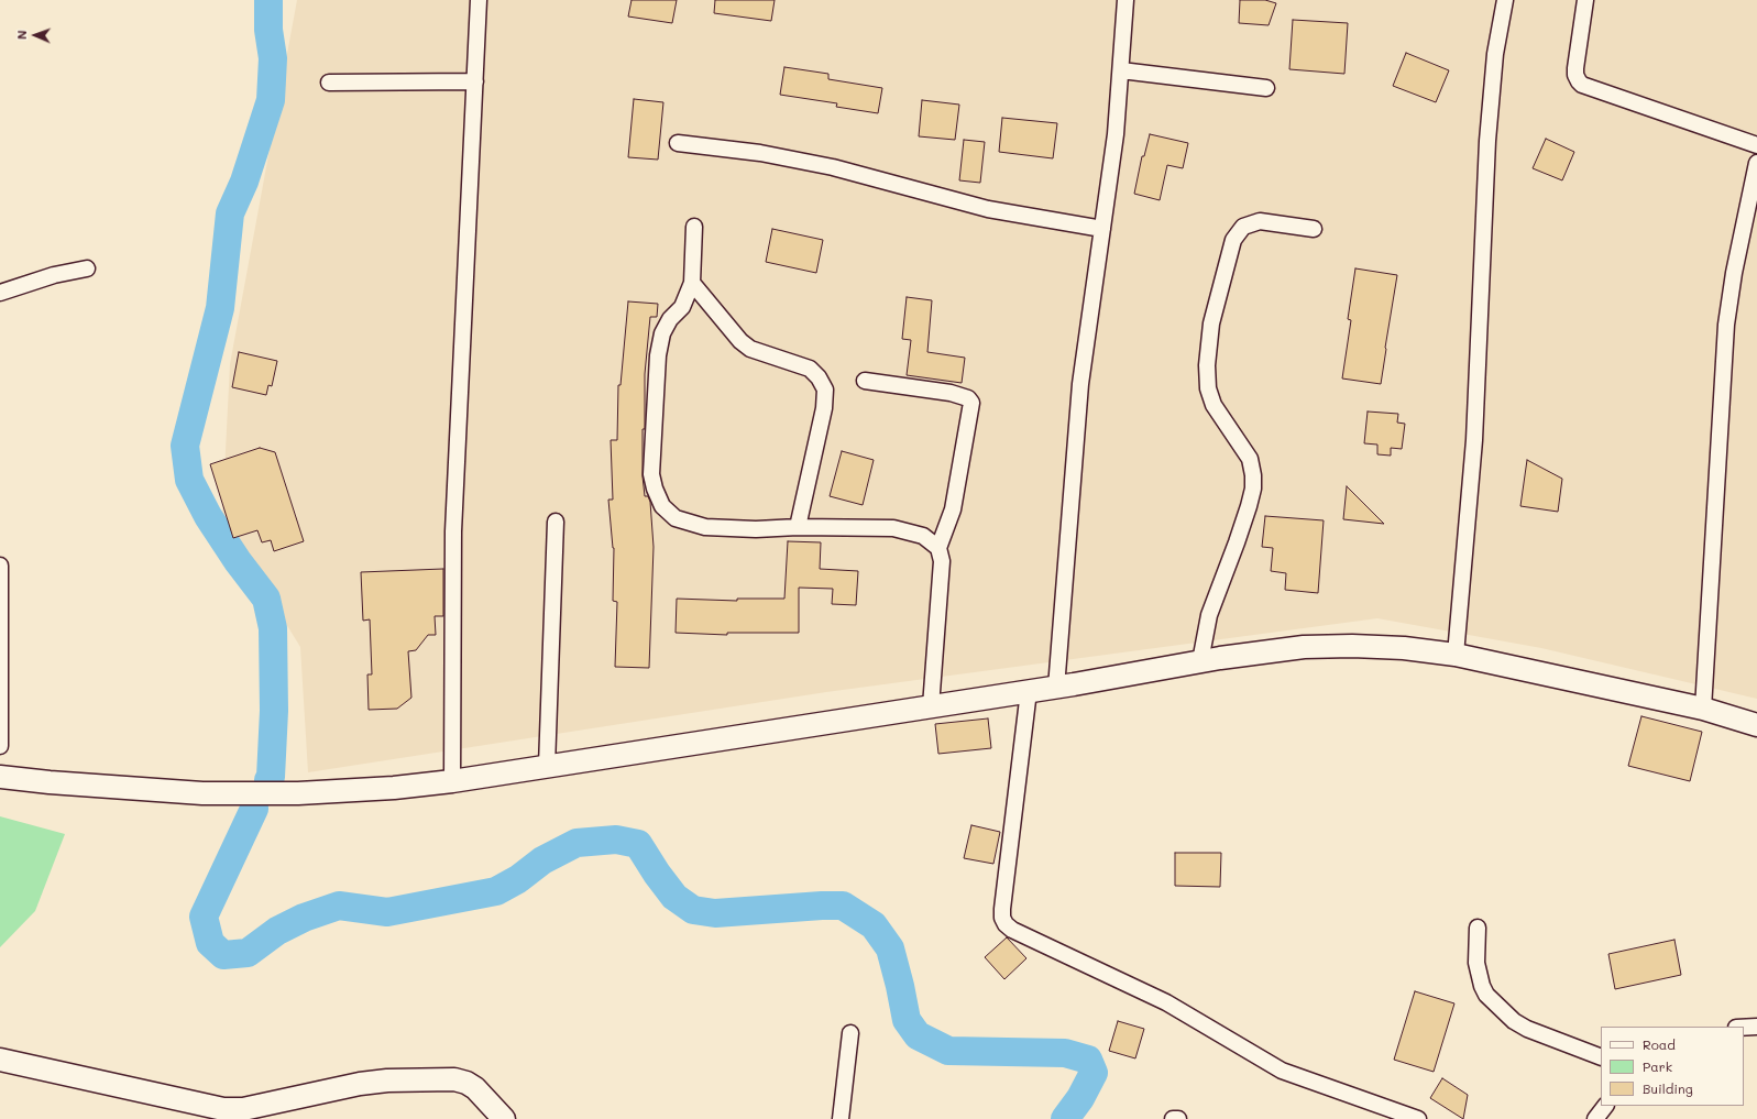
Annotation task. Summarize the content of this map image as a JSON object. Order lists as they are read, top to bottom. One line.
{"legend":["Road","Park","Building"],"north":"left"}
